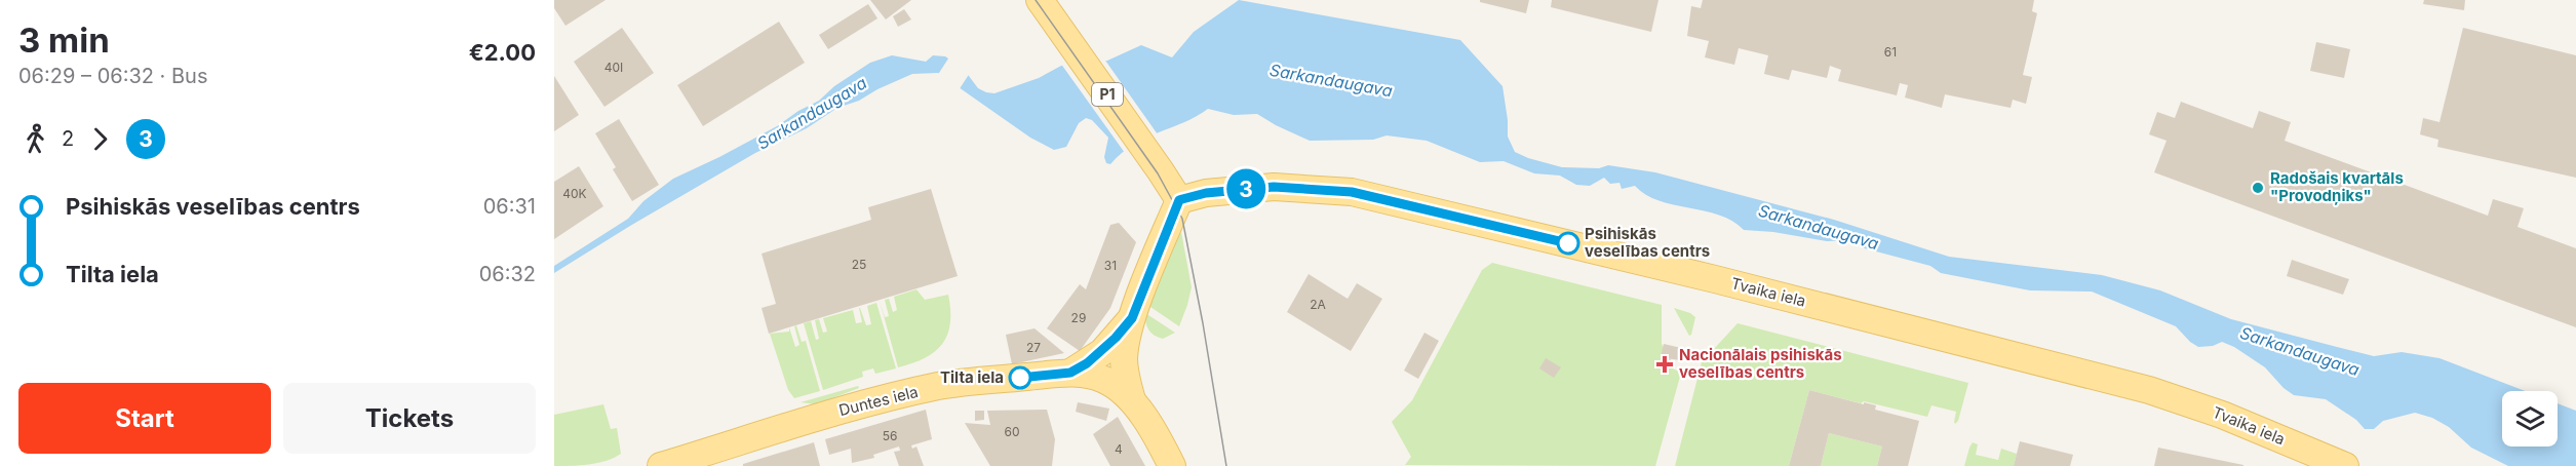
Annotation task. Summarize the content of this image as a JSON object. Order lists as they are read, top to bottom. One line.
{"streets":{"main road":["P1","Tvaika iela","Duntes iela"]},"crossings":[["P1","Tvaika iela"]],"water":["Sarkandaugava"],"places":{"other":["Radošais kvartāls \"Provodņiks\"","Psihiskās veselības centrs","Tilta iela"],"health":["Nacionālais psihiskās veselības centrs"]},"lines":["bus line 3"],"house_numbers":["61","40I","40K","25","31","2A","29","27","60","56","4"],"page":{"heading":["3 min","06:29 – 06:32 · Bus","€2.00"],"on_map":"3","legs":["2","3"],"list":[{"name":"Psihiskās veselības centrs","value":"06:31"},{"name":"Tilta iela","value":"06:32"}],"buttons":["Start","Tickets"]}}
